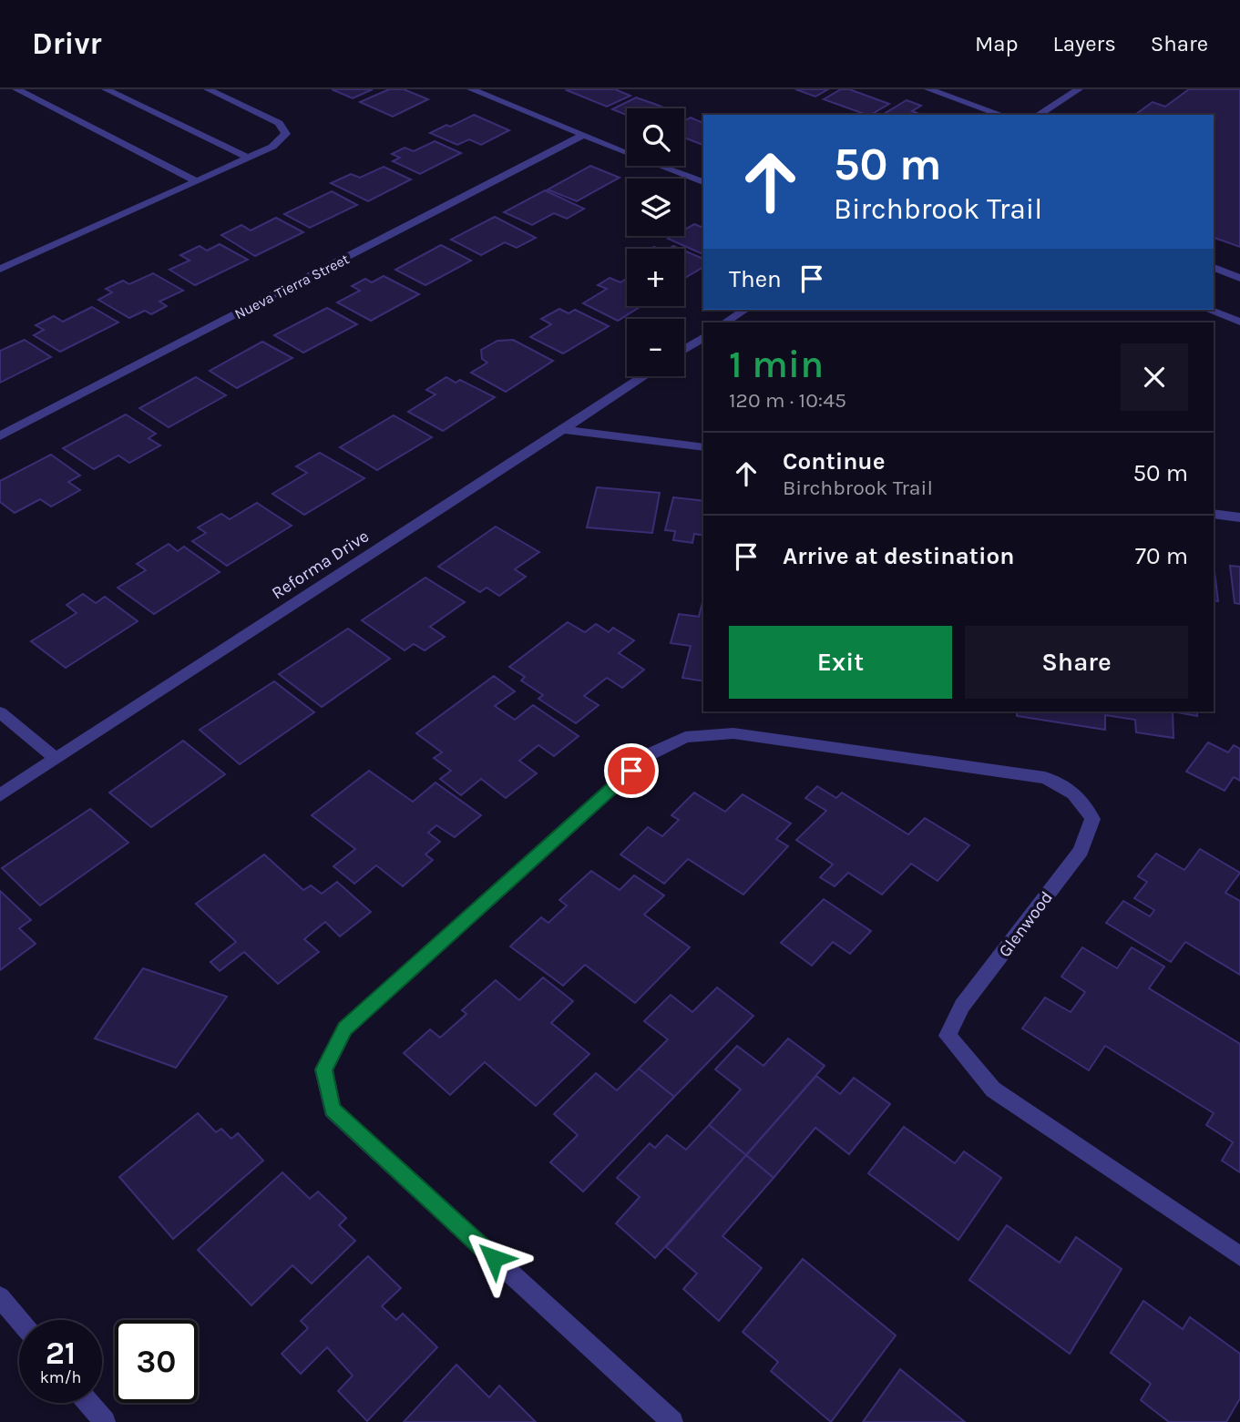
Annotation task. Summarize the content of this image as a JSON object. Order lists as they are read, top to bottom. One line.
{"streets":{"street":["Nueva Tierra Street","Reforma Drive","Glenwood"]},"page":{"header":"Drivr","nav":["Map","Layers","Share"],"map_buttons":["+","−"],"turn":["50 m","Birchbrook Trail"],"then":"Then","heading":["1 min","120 m · 10:45"],"list":[{"name":"Continue","note":"Birchbrook Trail","value":"50 m"},{"name":"Arrive at destination","value":"70 m"}],"buttons":["Exit","Share"],"speed":"21 km/h","limit":"30"}}
